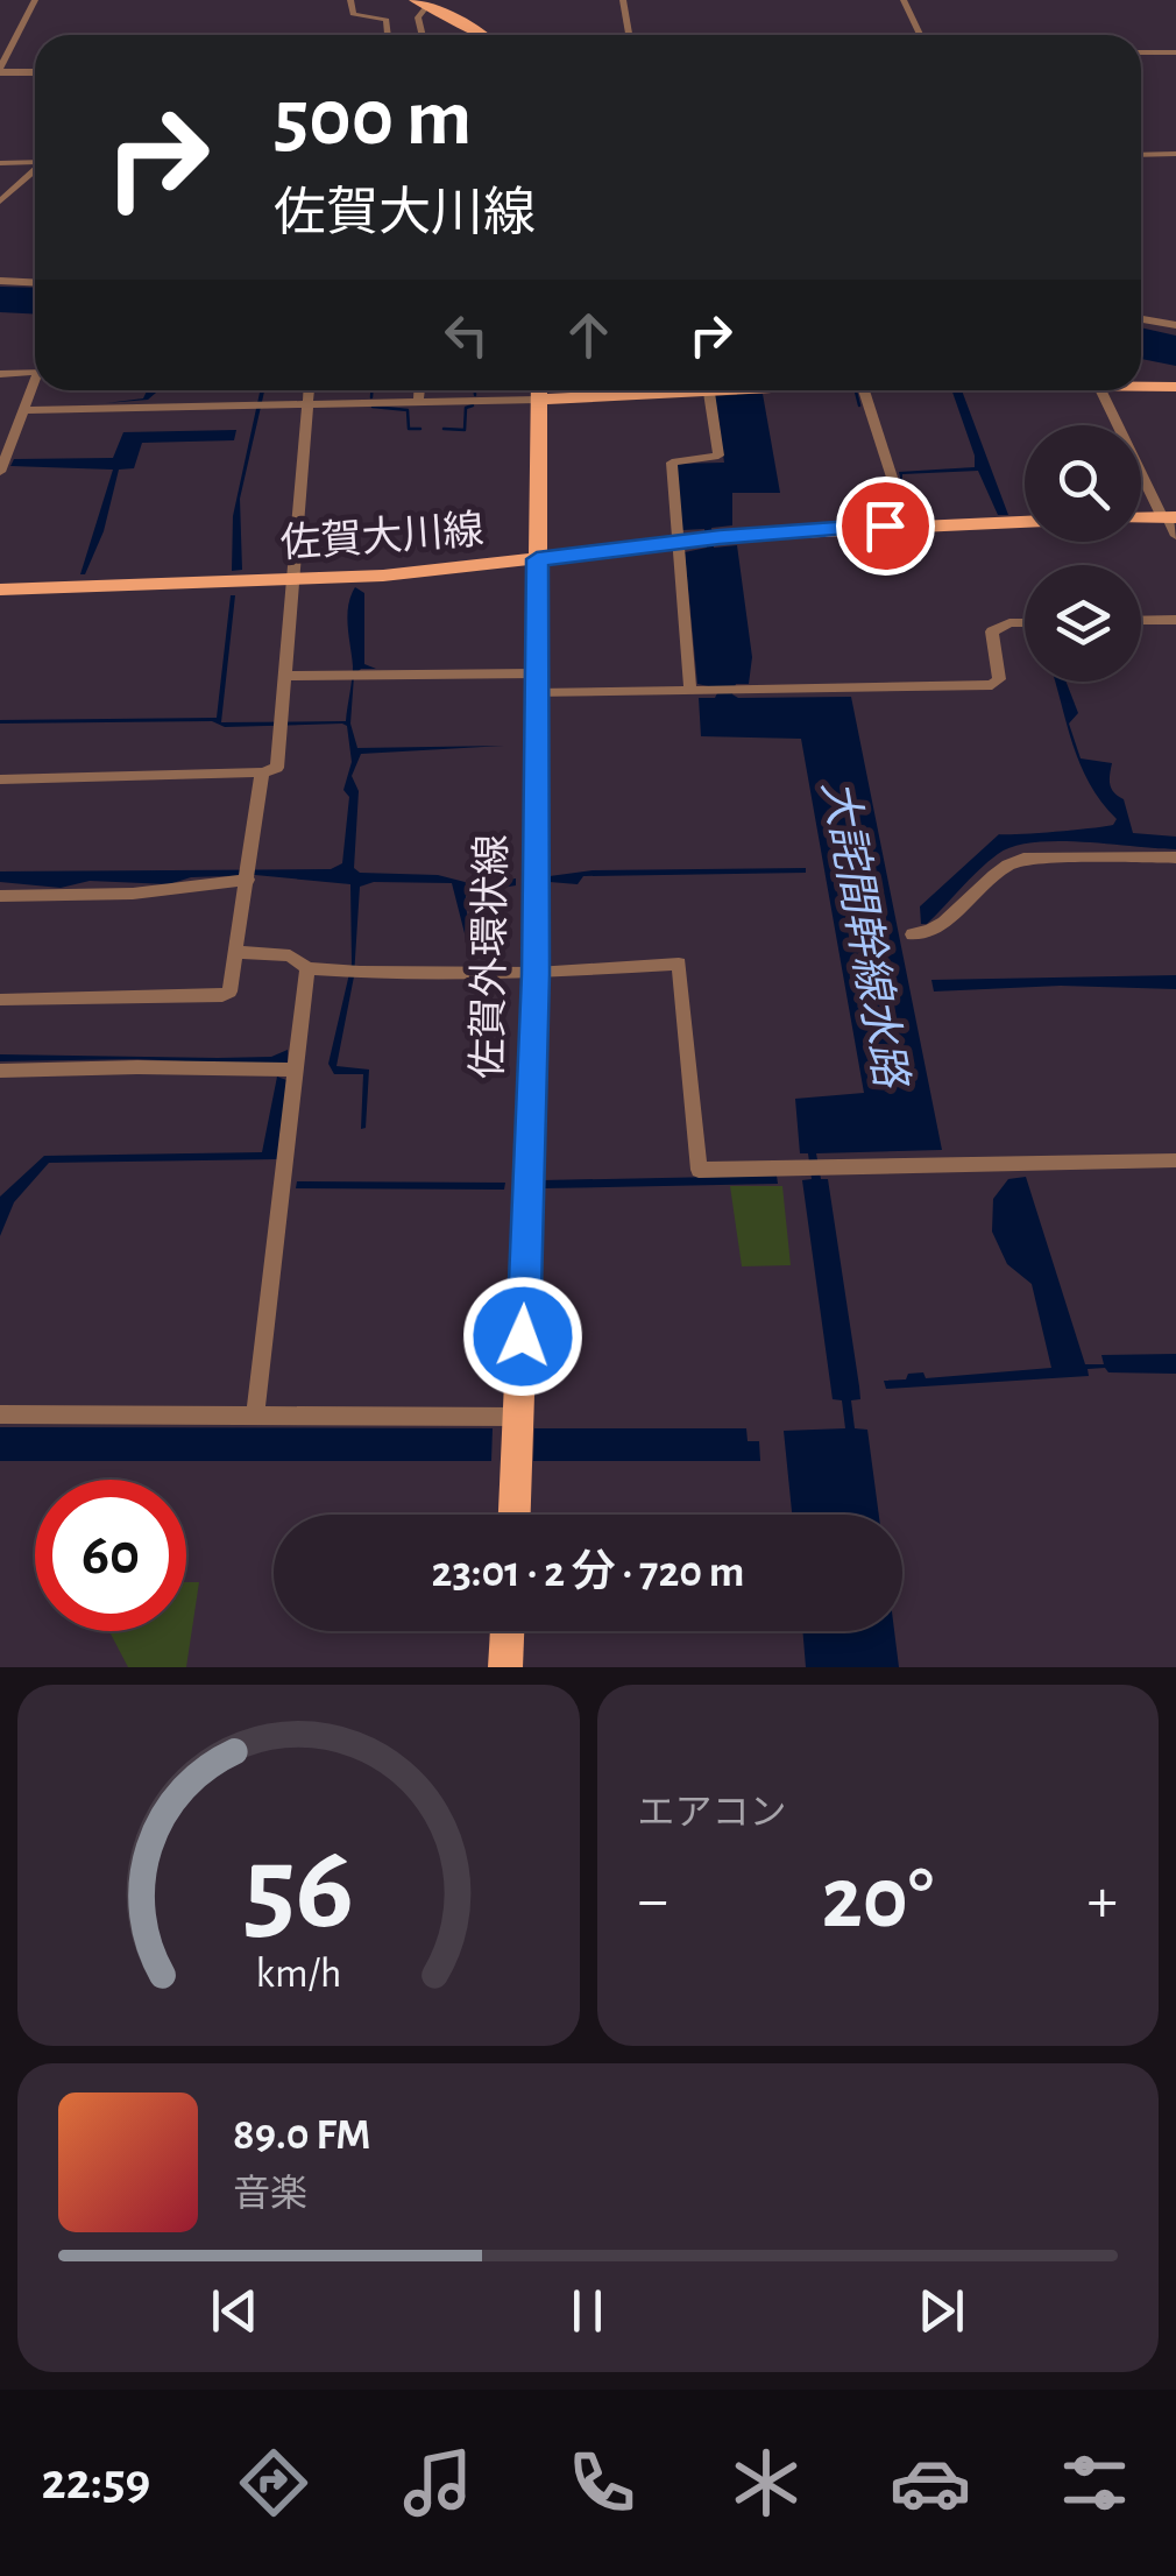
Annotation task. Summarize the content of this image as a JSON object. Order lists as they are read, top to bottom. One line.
{"streets":{"main road":["佐賀大川線","佐賀外環状線"]},"crossings":[["佐賀大川線","佐賀外環状線"]],"water":["大詫間幹線水路"],"page":{"turn":["500 m","佐賀大川線"],"limit":"60","trip":"23:01 · 2 分 · 720 m","tile":"エアコン","heat":["−","20°","+"],"song":["89.0 FM","音楽"],"tabs":"22:59","gauge":["56","km/h"]}}
